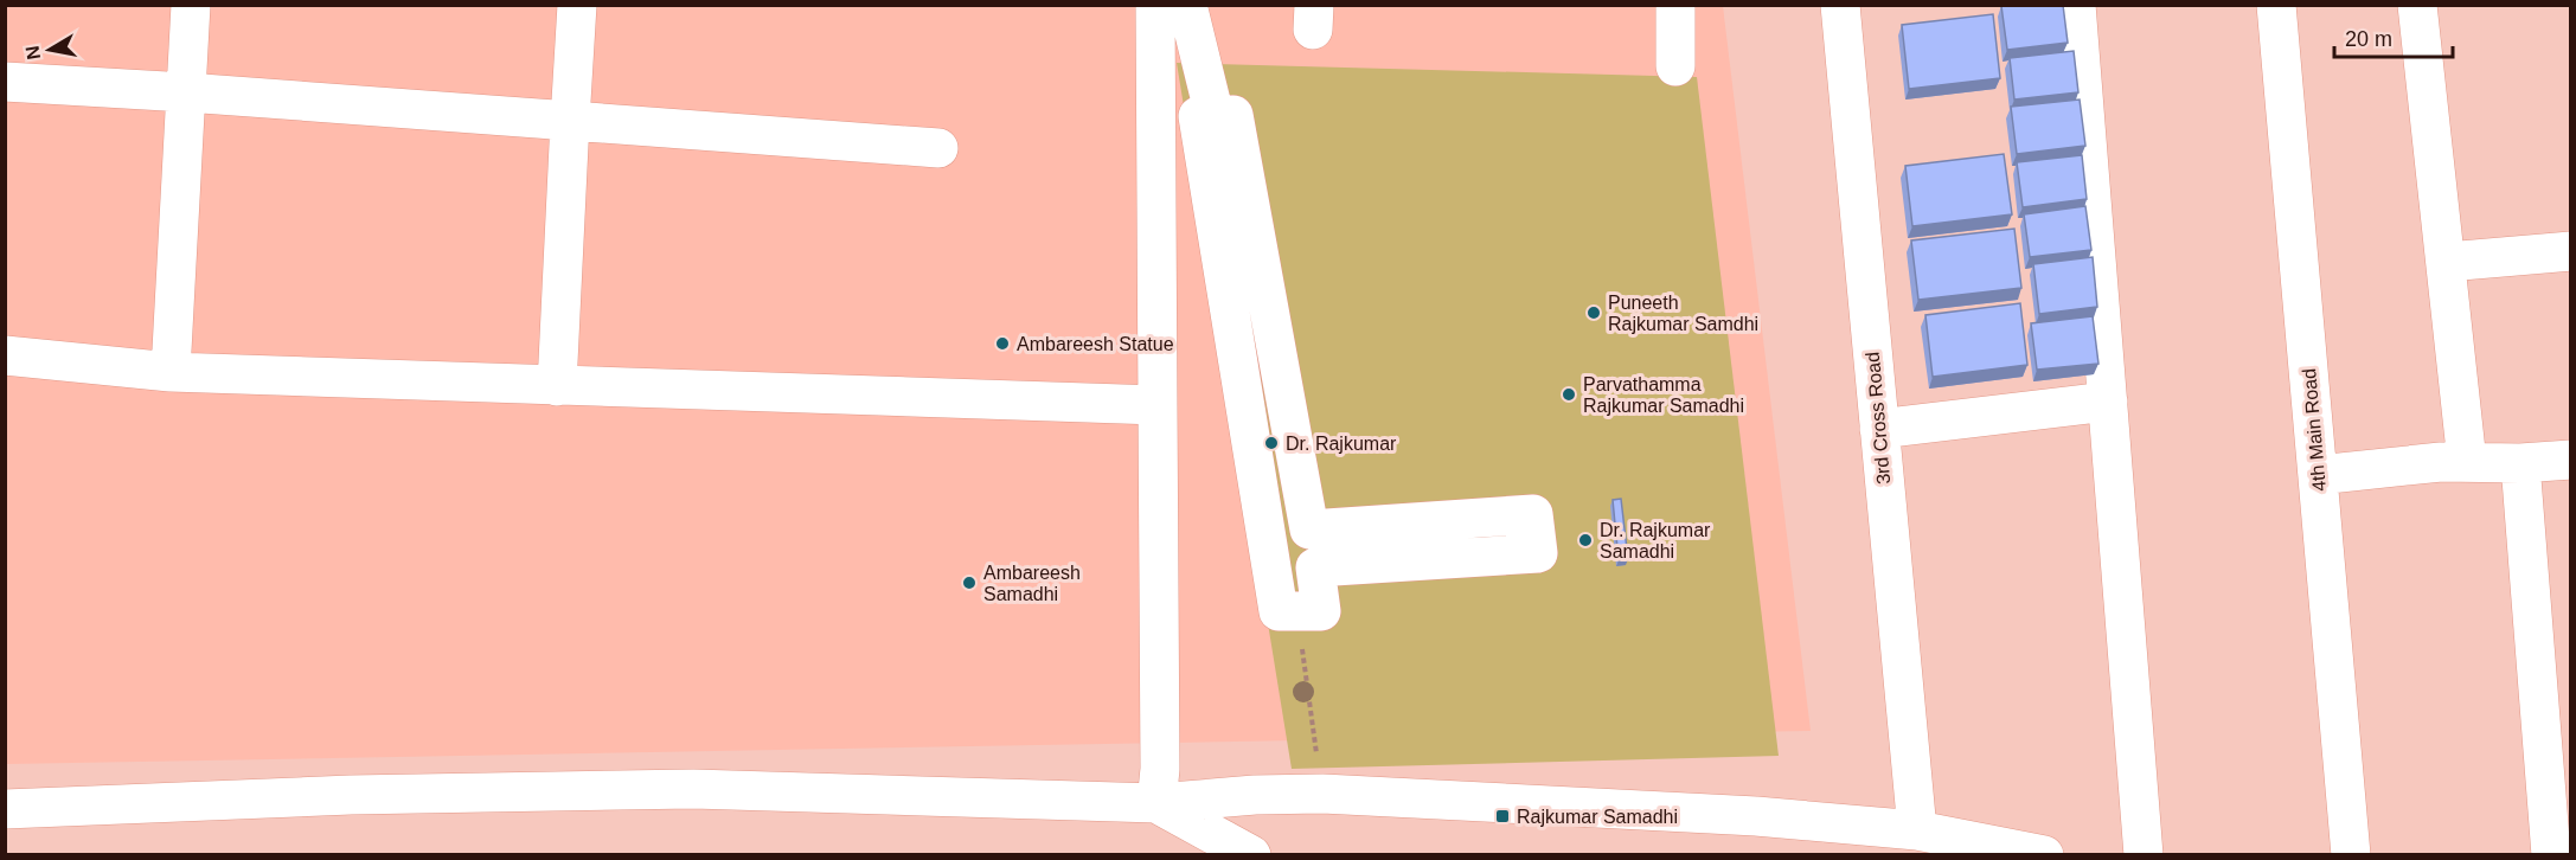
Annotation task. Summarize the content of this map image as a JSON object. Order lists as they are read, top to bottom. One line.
{"streets":{"street":["3rd Cross Road","4th Main Road"]},"places":{"other":["Puneeth Rajkumar Samdhi","Ambareesh Statue","Parvathamma Rajkumar Samadhi","Dr. Rajkumar","Dr. Rajkumar Samadhi","Ambareesh Samadhi"],"transit":["Rajkumar Samadhi"]},"scale_bar":"20 m","north":"left"}
